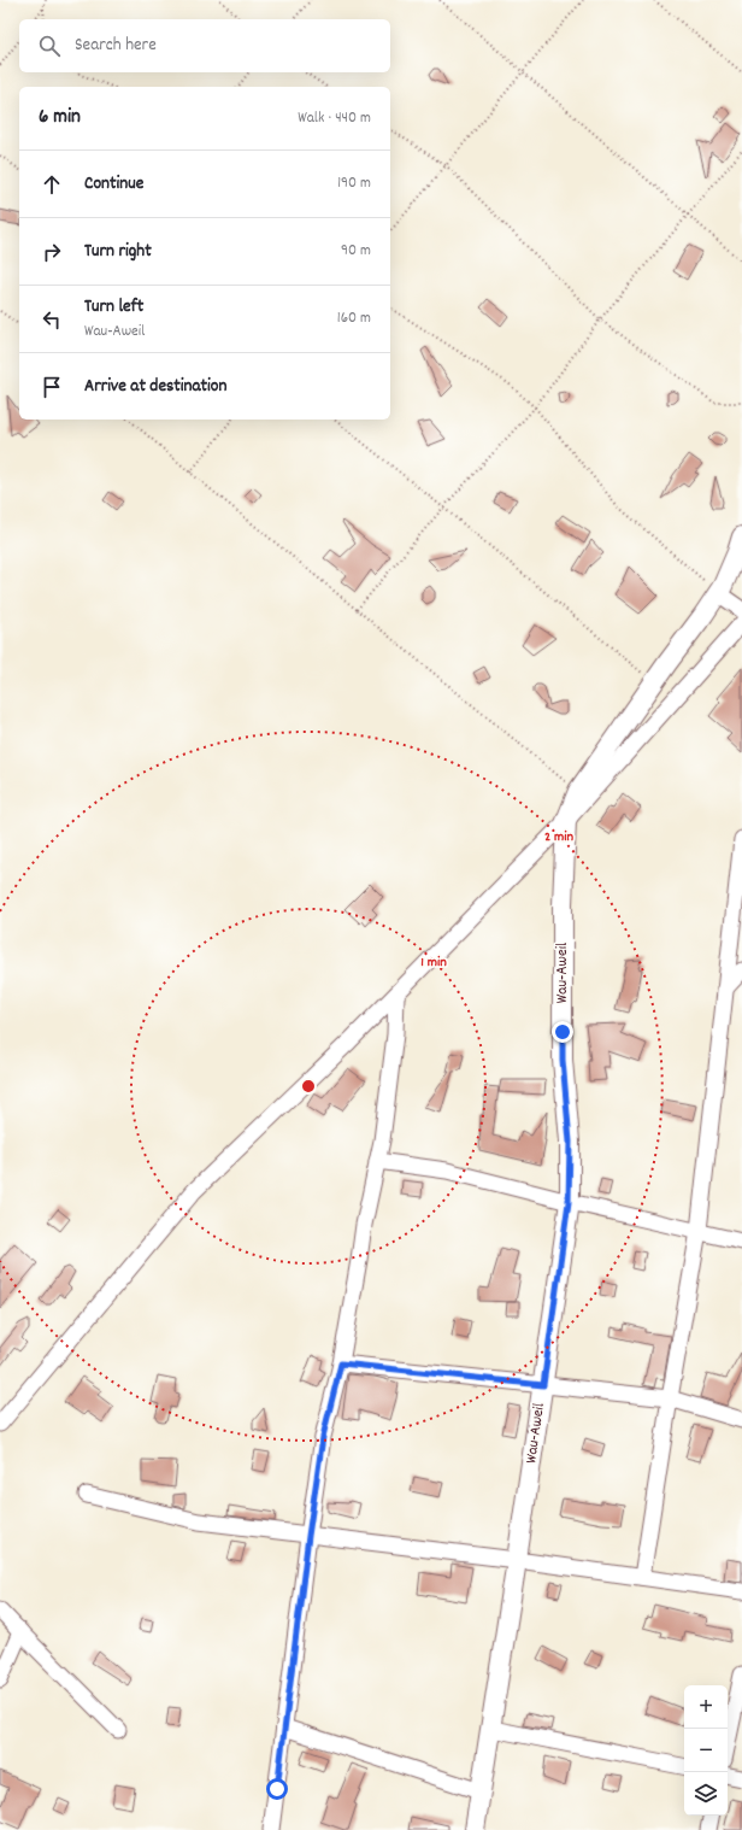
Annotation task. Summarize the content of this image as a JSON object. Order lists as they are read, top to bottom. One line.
{"streets":{"street":["Wau-Aweil"]},"page":{"search":"Search here","heading":["6 min","Walk · 440 m"],"list":[["Continue","190 m"],["Turn right","90 m"],["Turn left","Wau-Aweil","160 m"],"Arrive at destination"],"map_buttons":["+","−"]},"rings":["2 min","1 min"]}
